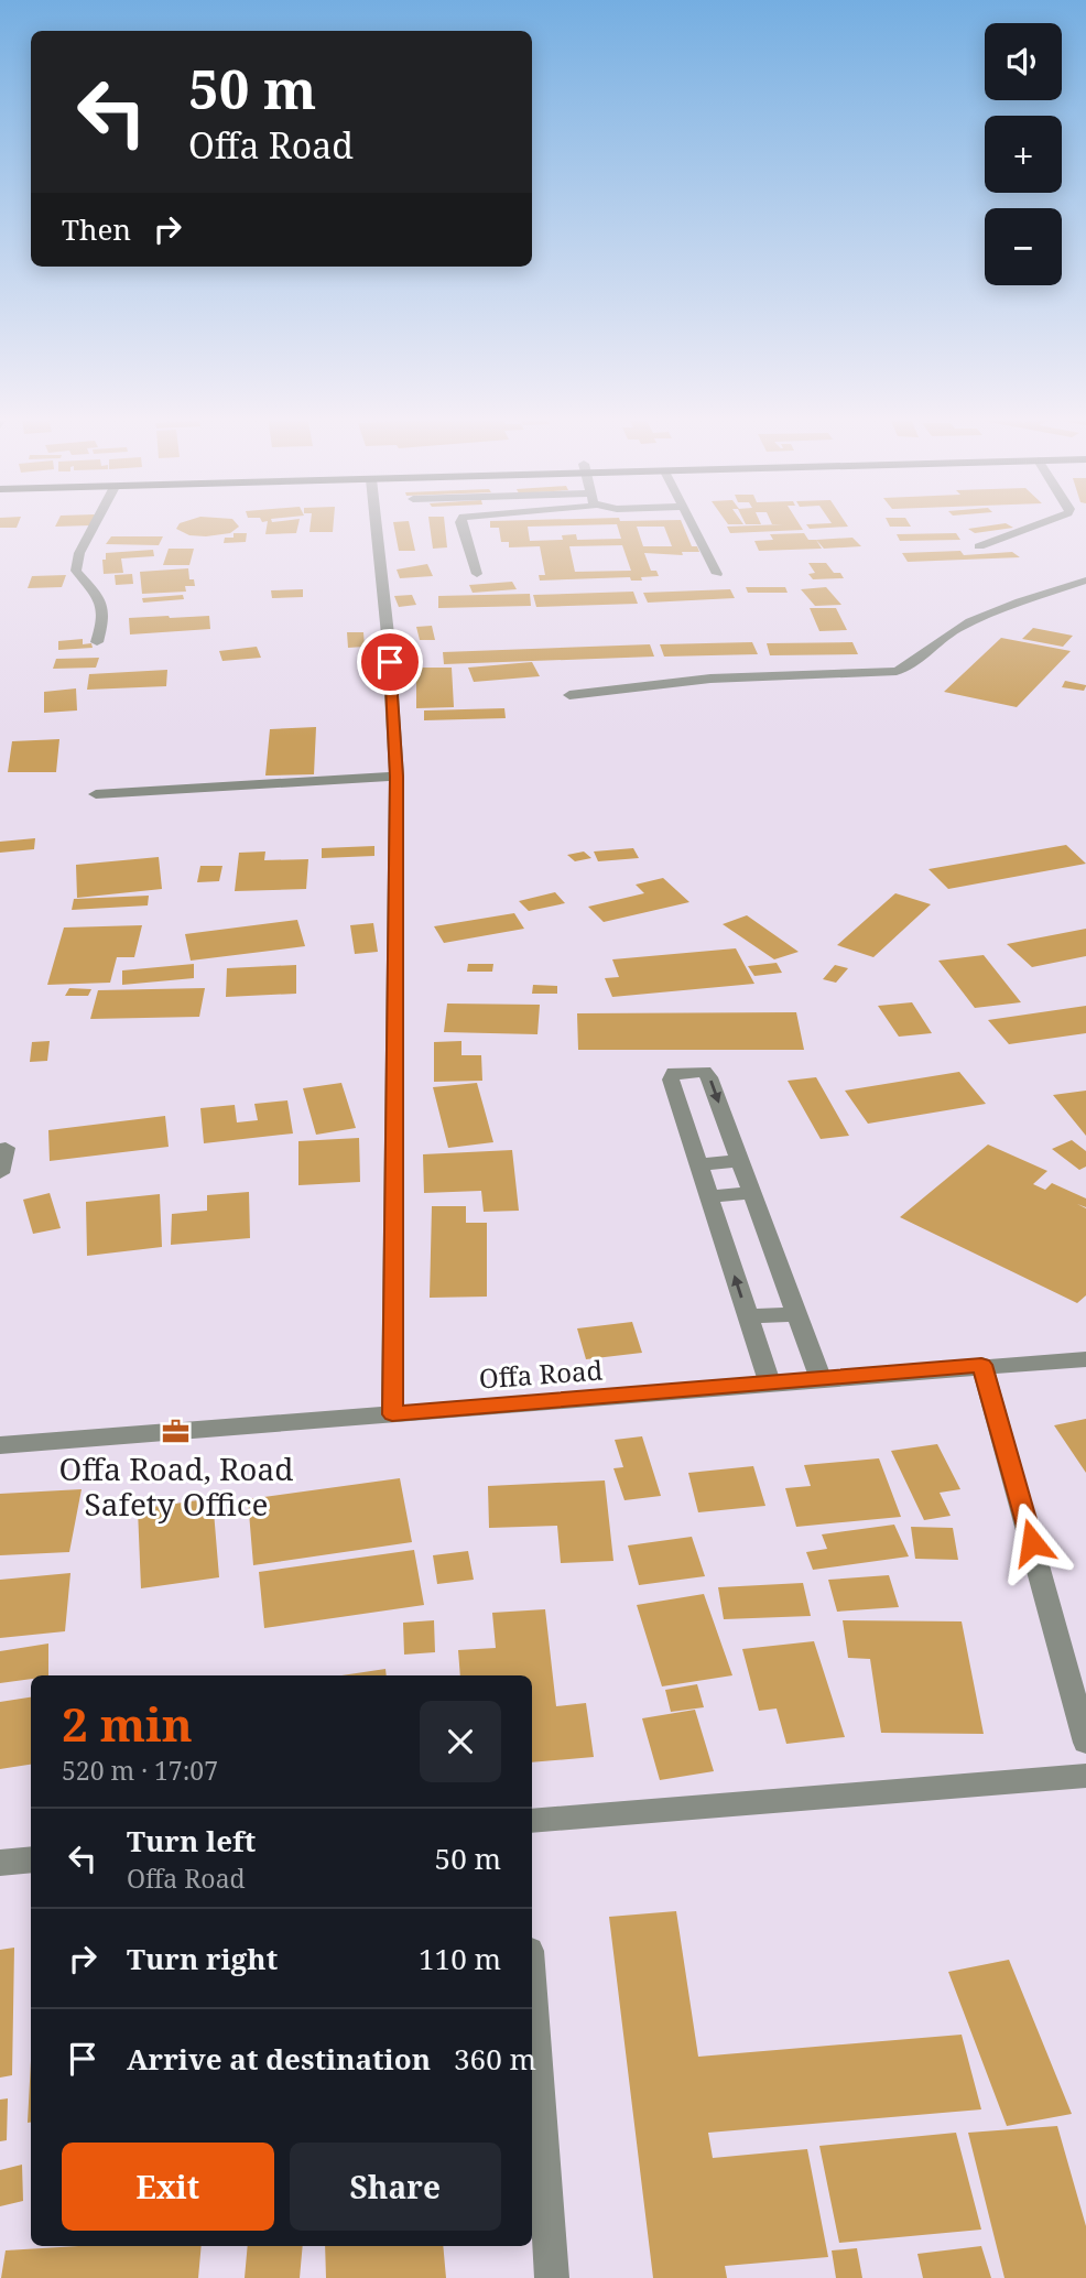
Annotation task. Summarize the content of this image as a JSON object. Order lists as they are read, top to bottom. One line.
{"streets":{"street":["Offa Road"]},"places":{"office":["Offa Road, Road Safety Office"]},"page":{"map_buttons":["+","−"],"turn":["50 m","Offa Road"],"then":"Then","heading":["2 min","520 m · 17:07"],"list":[{"name":"Turn left","note":"Offa Road","value":"50 m"},{"name":"Turn right","value":"110 m"},{"name":"Arrive at destination","value":"360 m"}],"buttons":["Exit","Share"]}}
